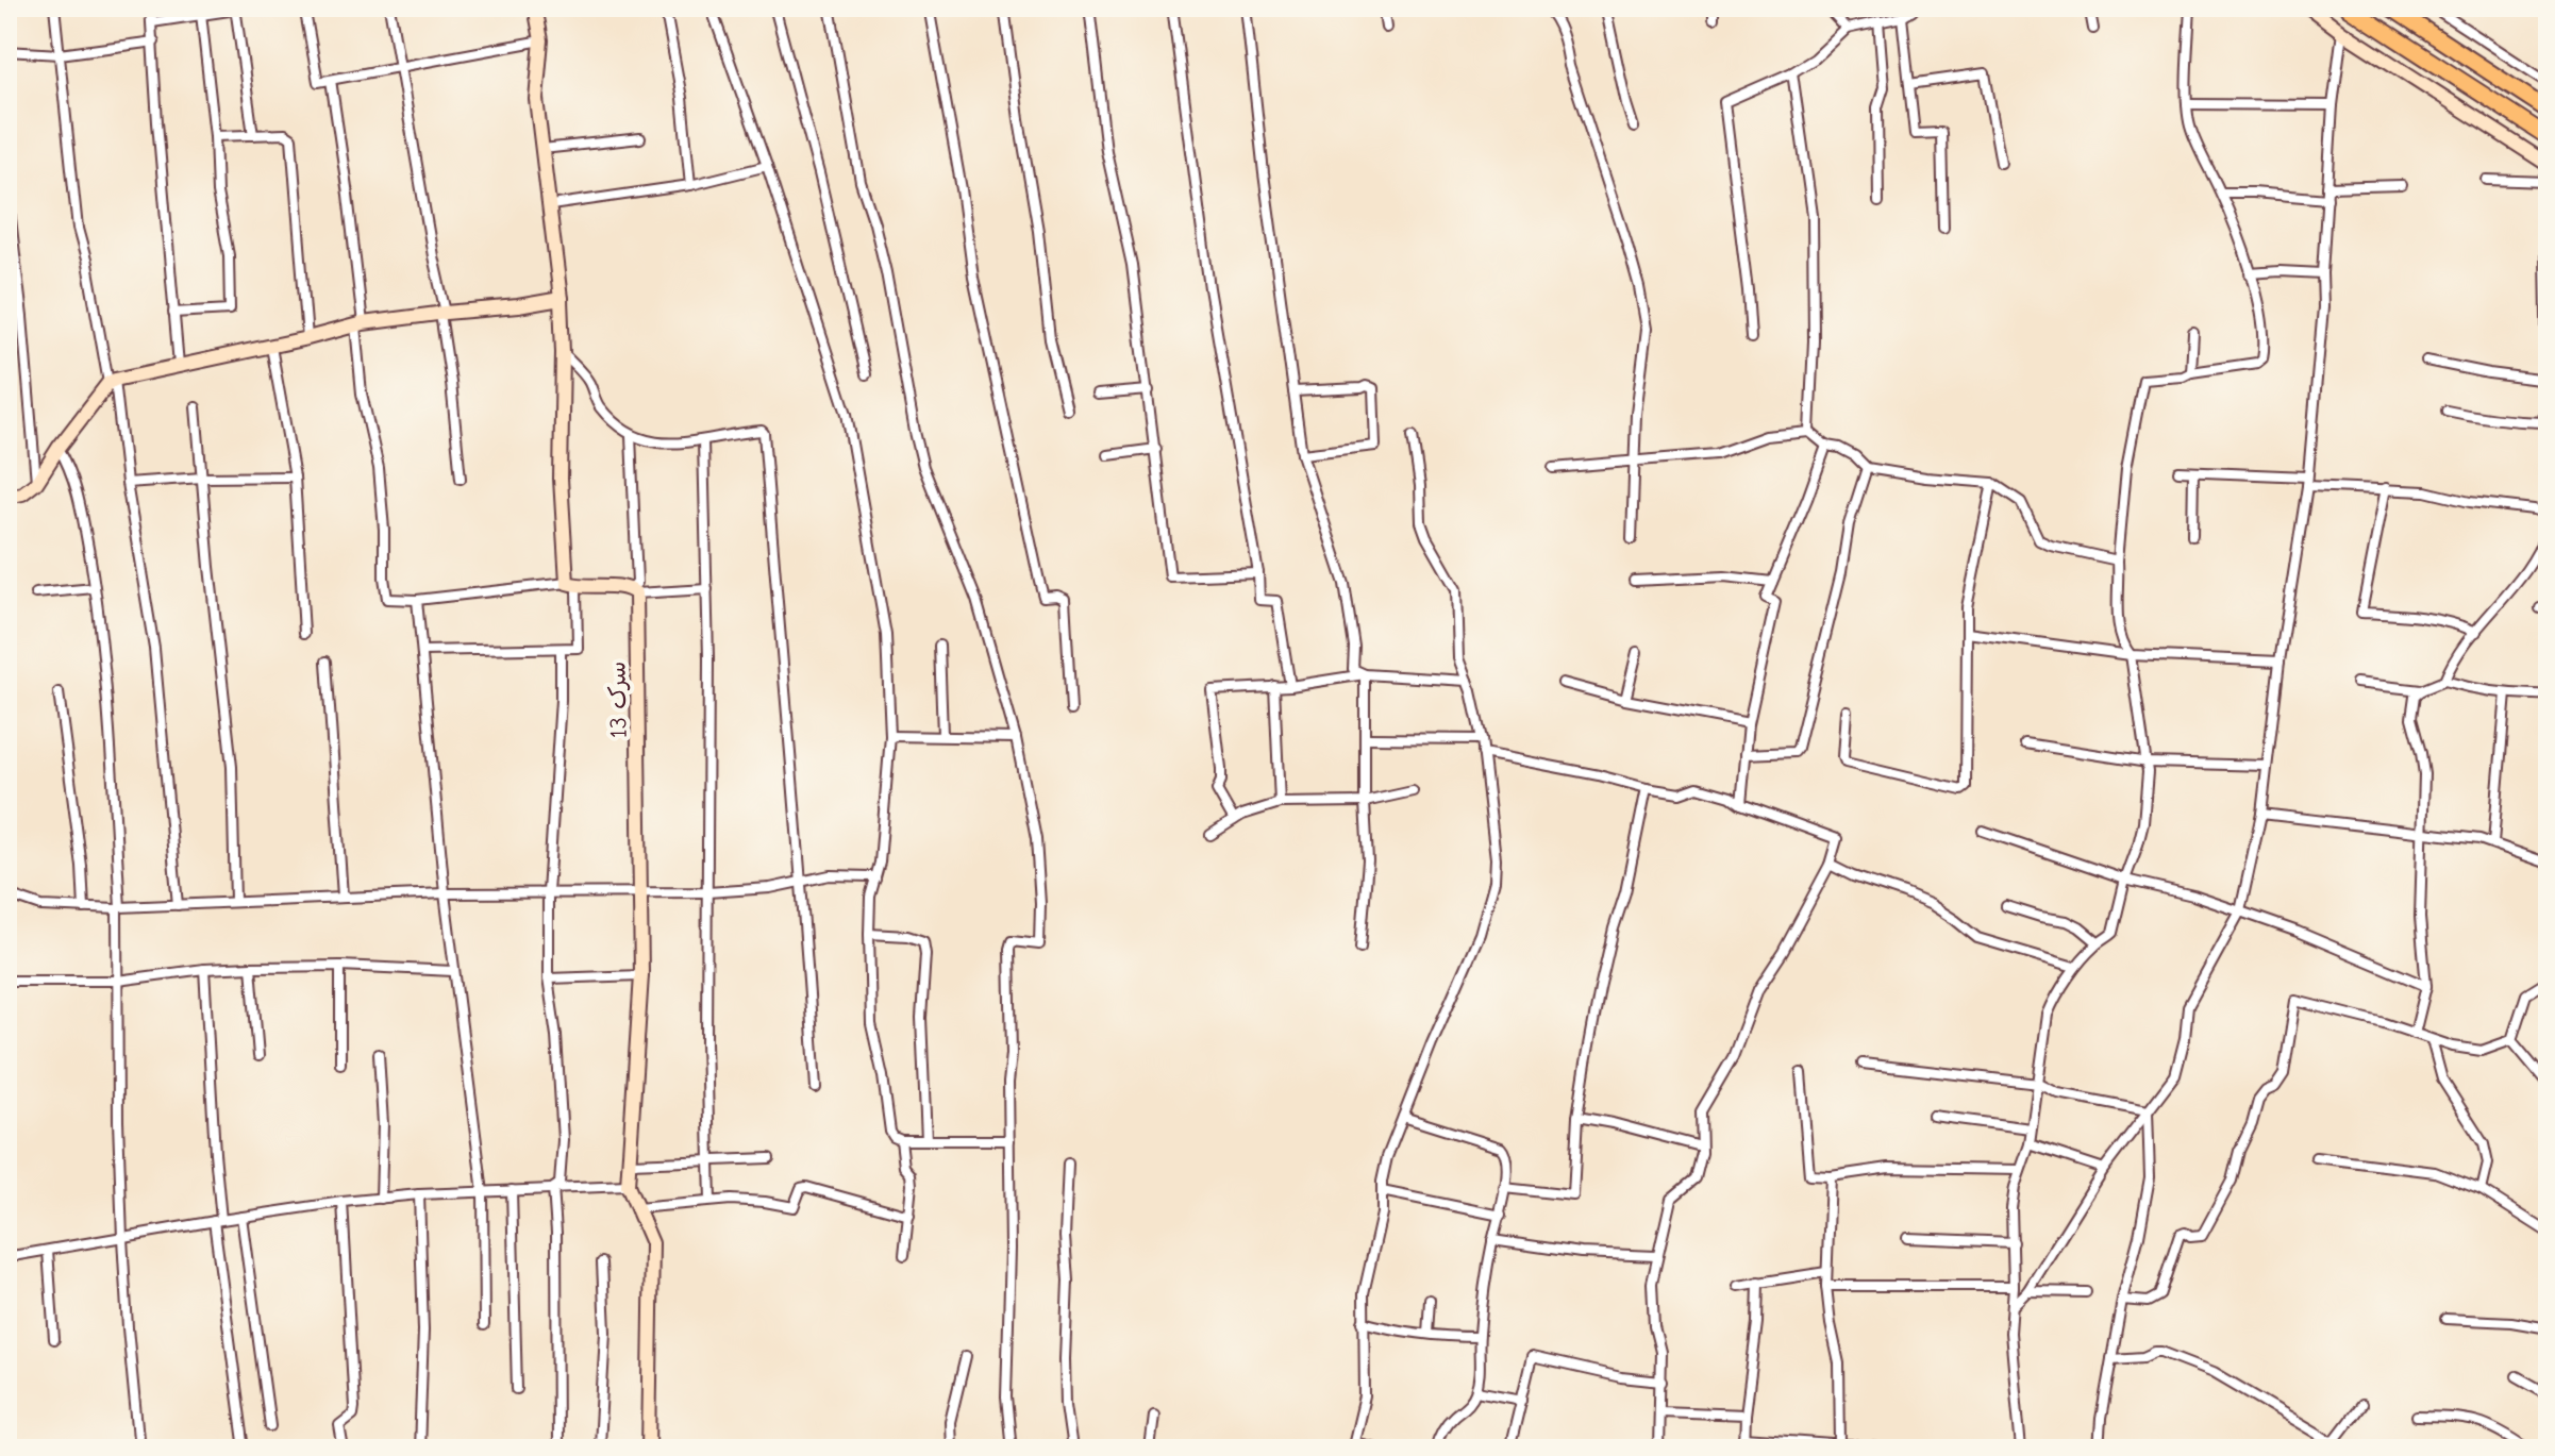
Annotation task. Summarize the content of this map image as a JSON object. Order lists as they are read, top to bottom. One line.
{"streets":{"street":["سرک 13"]}}
